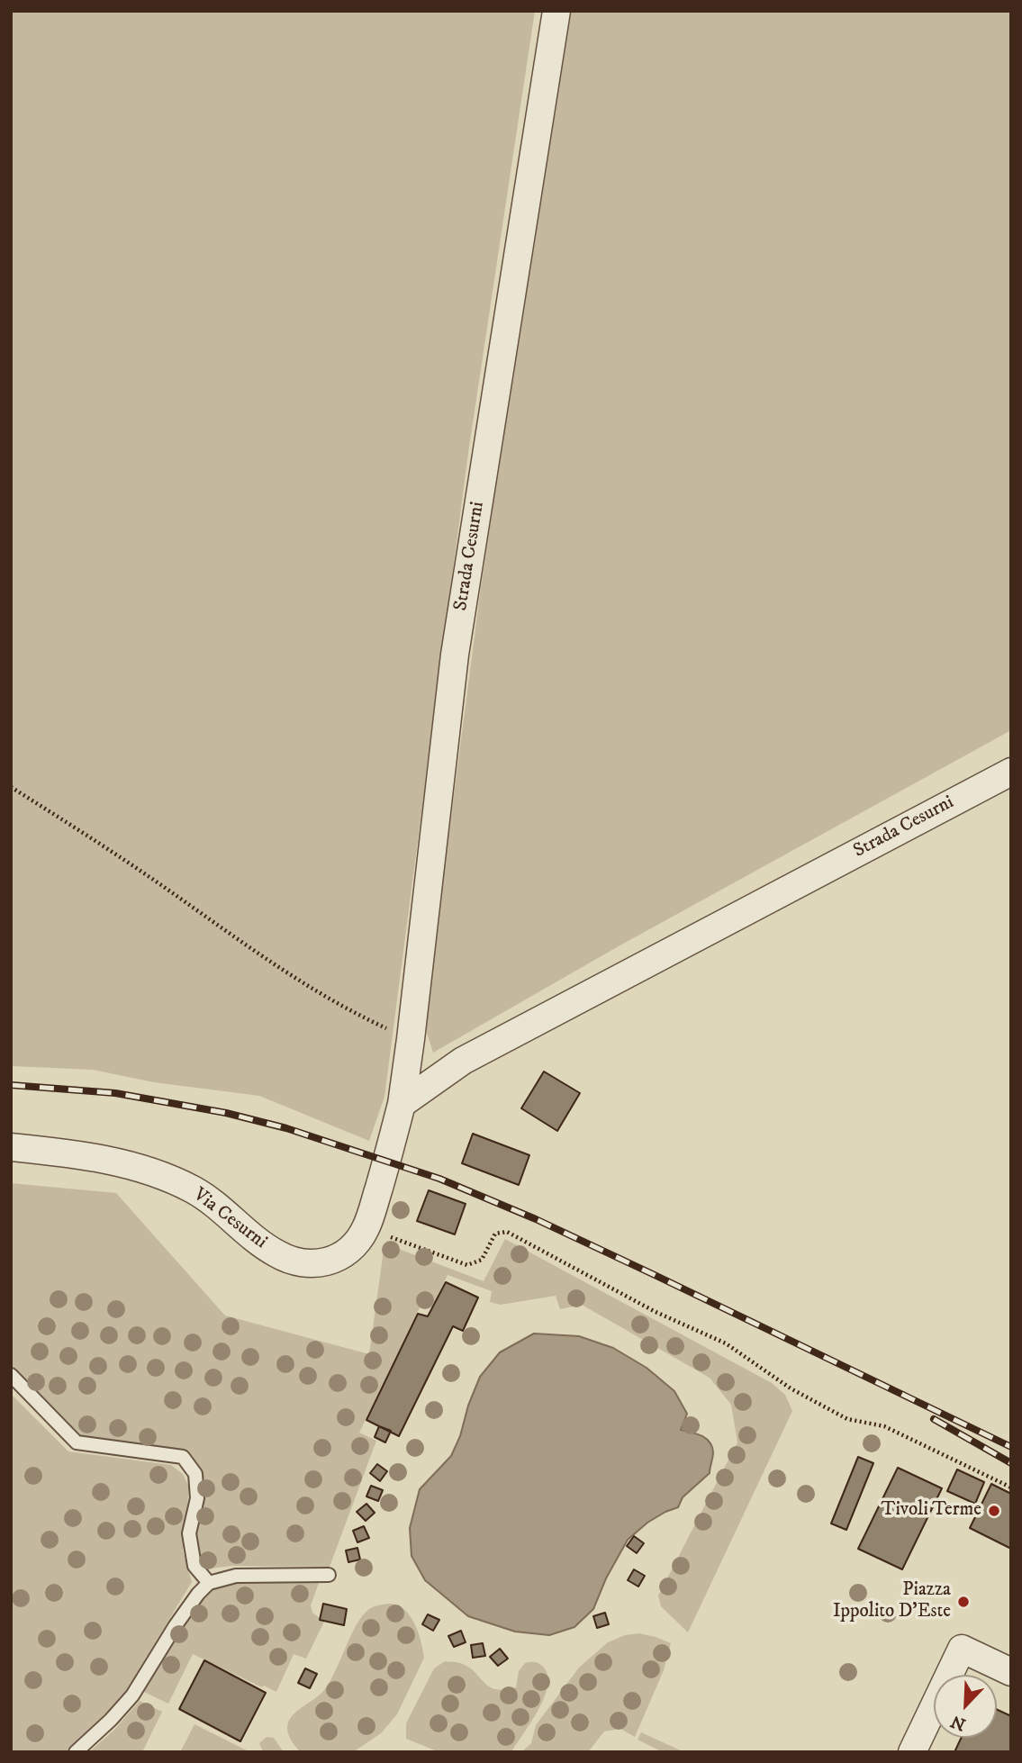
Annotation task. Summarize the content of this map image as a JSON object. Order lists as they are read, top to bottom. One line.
{"streets":{"street":["Strada Cesurni","Via Cesurni"]},"crossings":[["Strada Cesurni","Via Cesurni"]],"places":["Tivoli Terme","Piazza Ippolito D'Este"],"north":"bottom left"}
